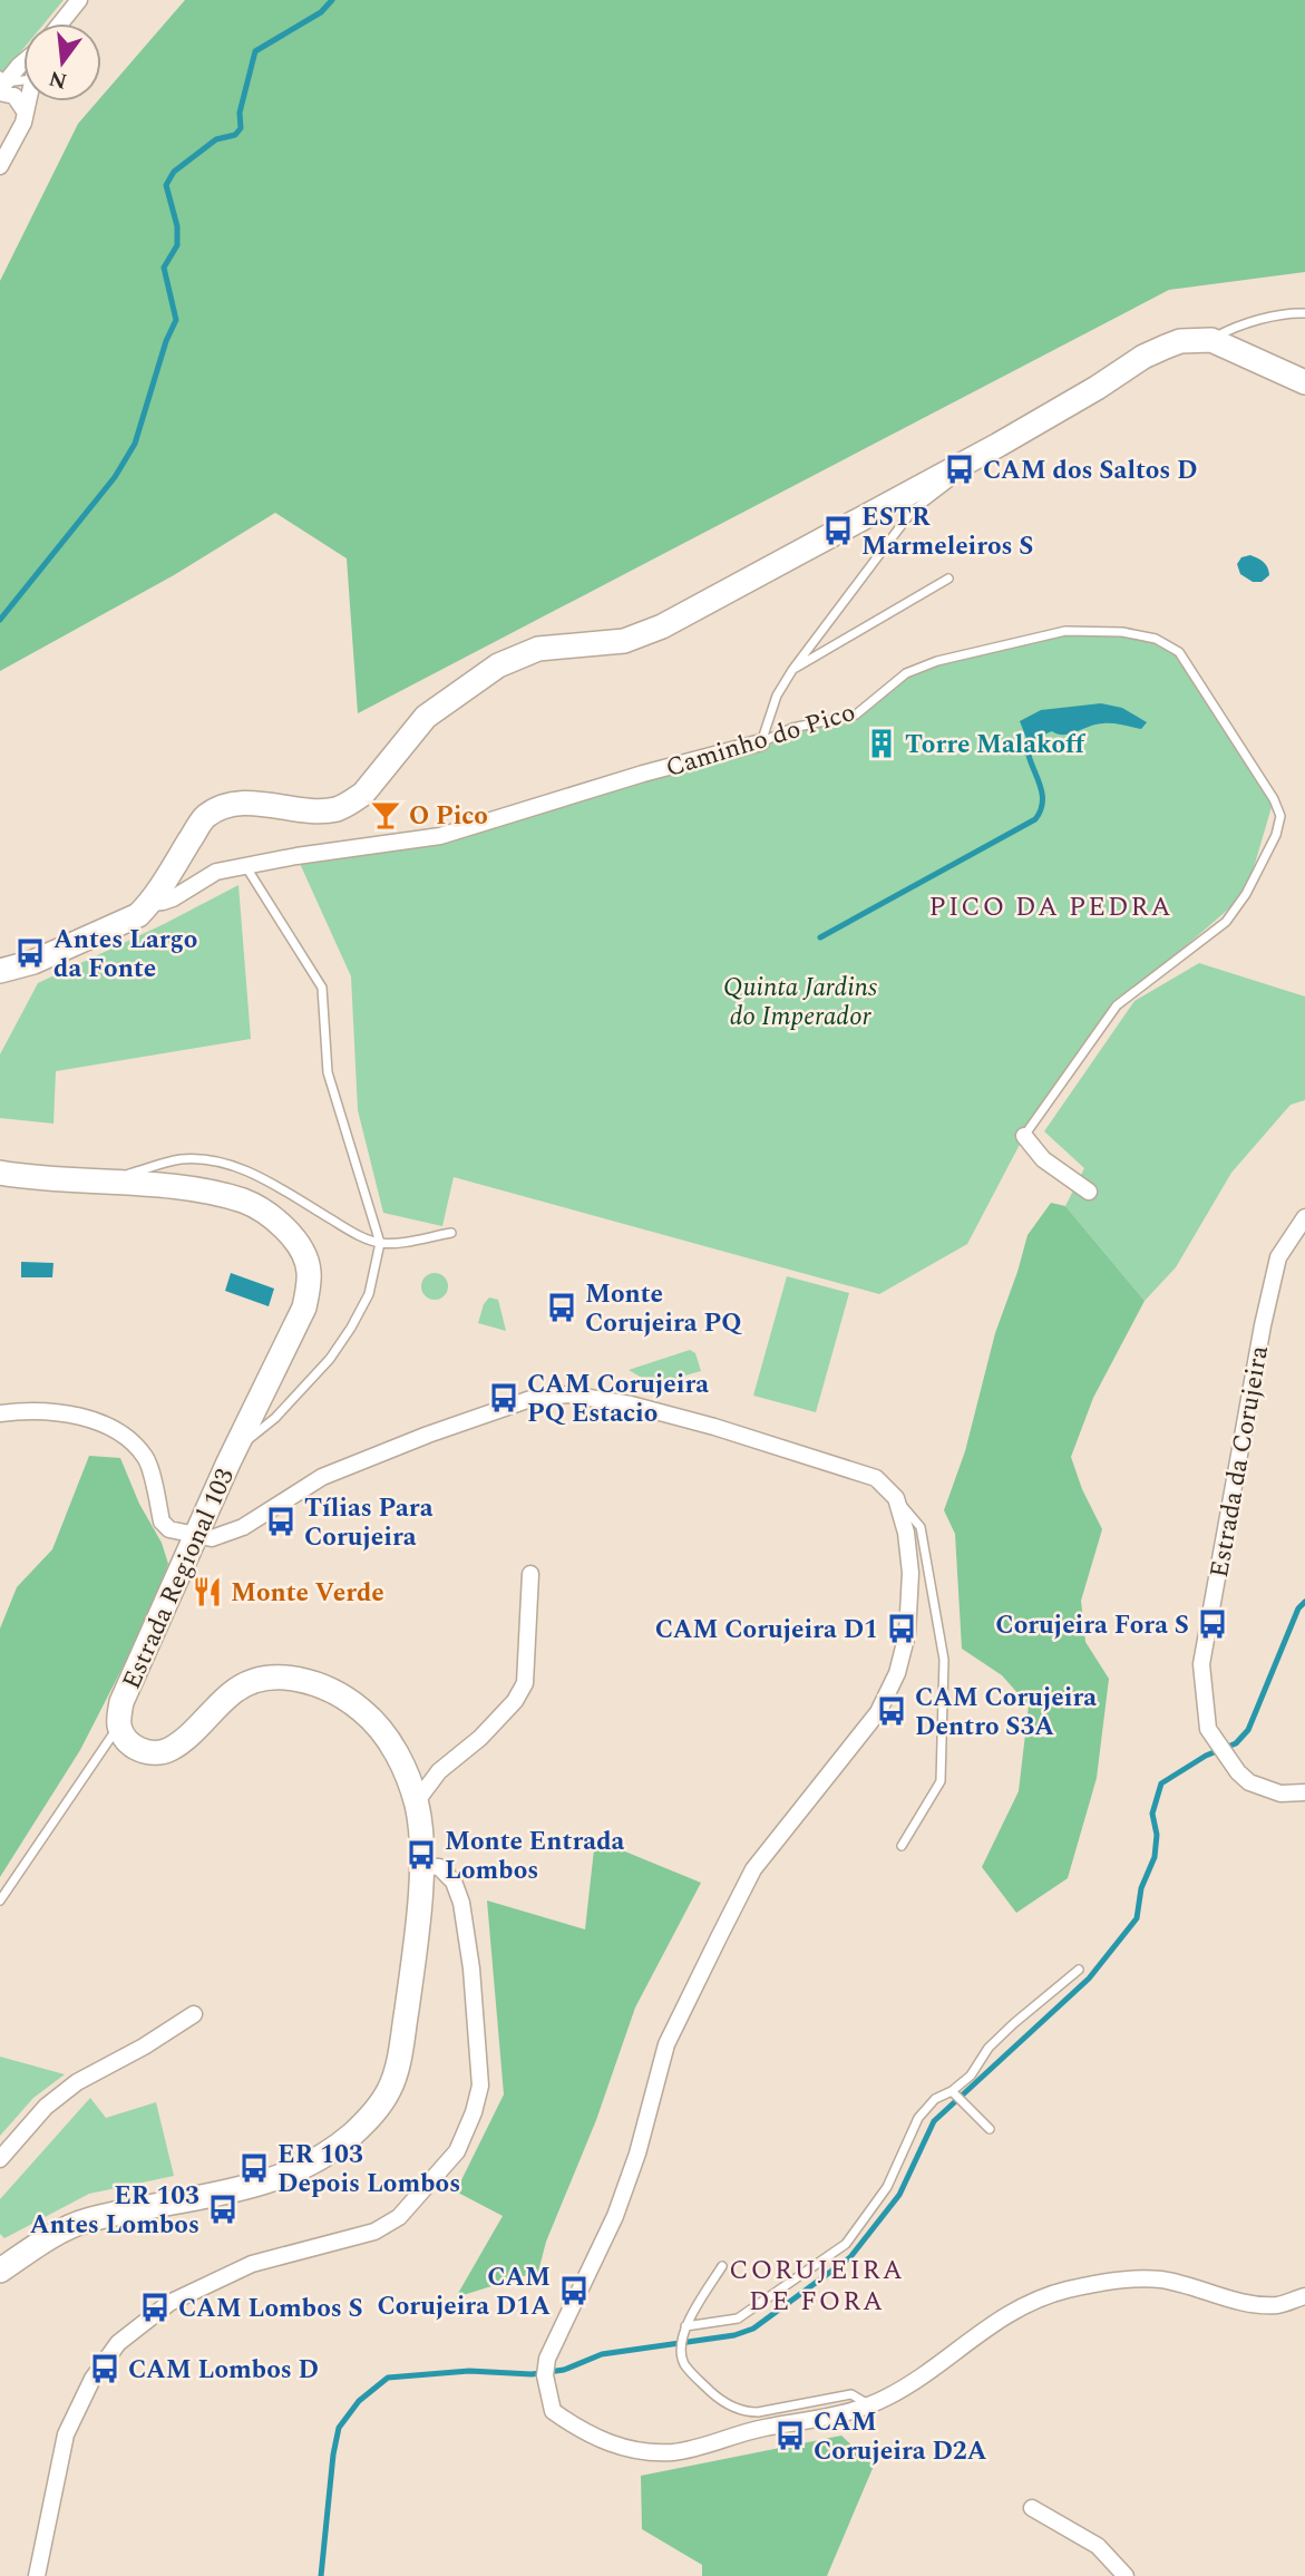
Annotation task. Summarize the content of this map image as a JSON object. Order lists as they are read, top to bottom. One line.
{"streets":{"main road":["Estrada Regional 103"],"street":["Caminho do Pico","Estrada da Corujeira"]},"districts":["PICO DA PEDRA","CORUJEIRA DE FORA"],"parks":["Quinta Jardins do Imperador"],"places":{"bus stop":["CAM dos Saltos D","ESTR Marmeleiros S","Antes Largo da Fonte","Monte Corujeira PQ","CAM Corujeira PQ Estacio","Tílias Para Corujeira","Corujeira Fora S","CAM Corujeira D1","CAM Corujeira Dentro S3A","Monte Entrada Lombos","ER 103 Depois Lombos","ER 103 Antes Lombos","CAM Corujeira D1A","CAM Lombos S","CAM Lombos D","CAM Corujeira D2A"],"building":["Torre Malakoff"],"bar":["O Pico"],"restaurant":["Monte Verde"]},"north":"bottom"}
